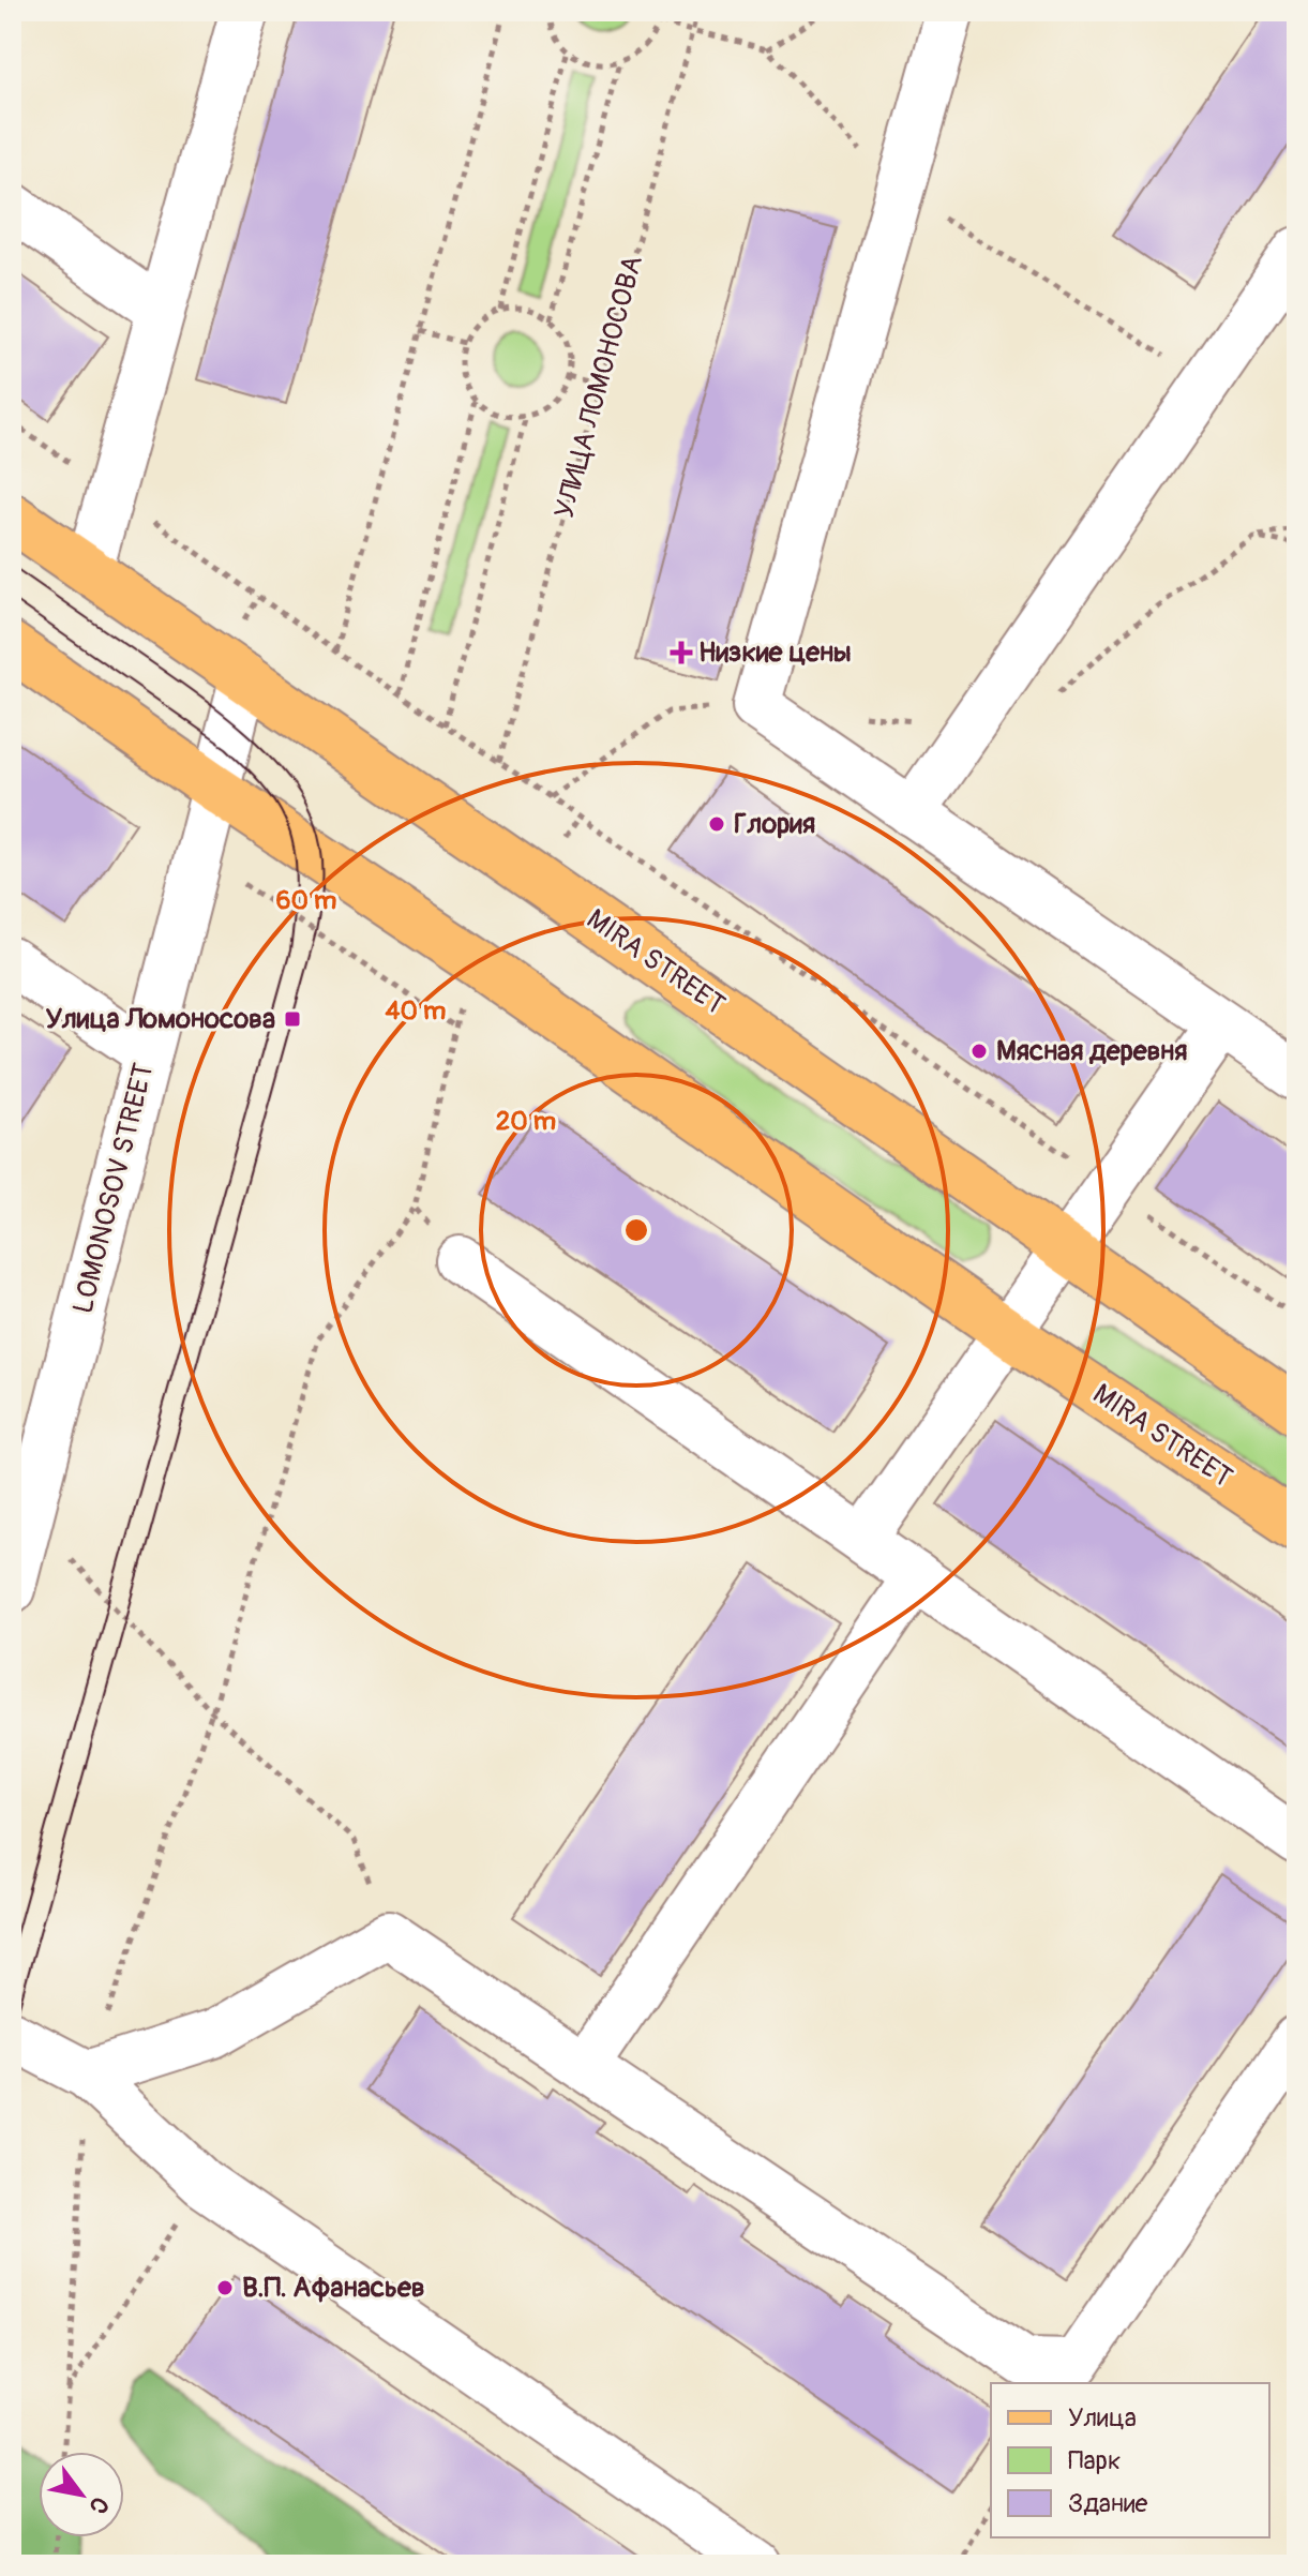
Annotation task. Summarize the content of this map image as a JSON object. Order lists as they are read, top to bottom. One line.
{"streets":{"main road":["MIRA STREET"],"street":["LOMONOSOV STREET"],"path":["УЛИЦА ЛОМОНОСОВА"]},"crossings":[["MIRA STREET","LOMONOSOV STREET"]],"places":{"health":["Низкие цены"],"other":["Глория","Мясная деревня","В.П. Афанасьев"],"transit":["Улица Ломоносова"]},"legend":["Улица","Парк","Здание"],"north":"bottom right","rings":["60 m","40 m","20 m"]}
